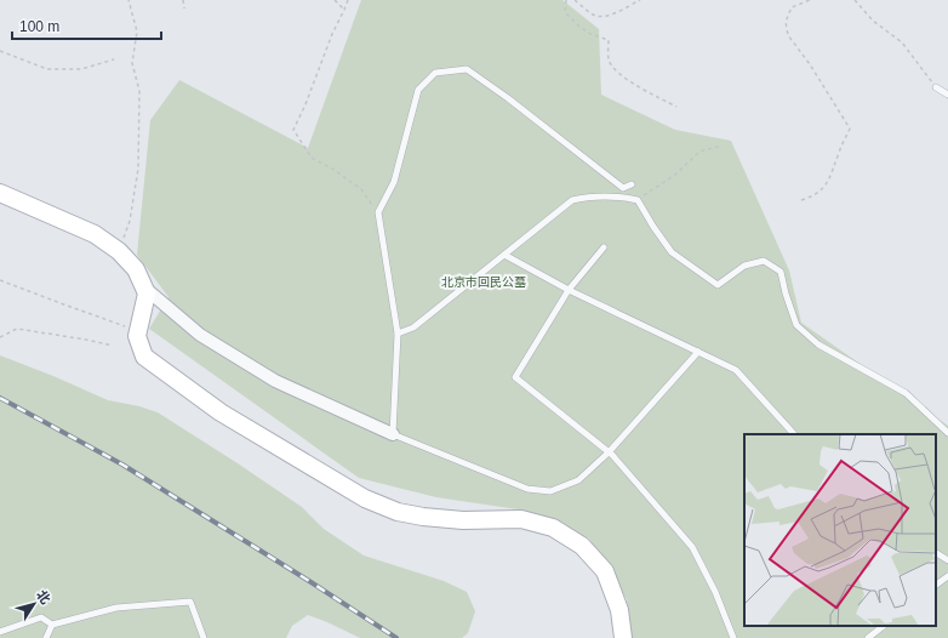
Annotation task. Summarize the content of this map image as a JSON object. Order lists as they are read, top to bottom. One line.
{"parks":["北京市回民公墓"],"scale_bar":"100 m","north":"top right"}
